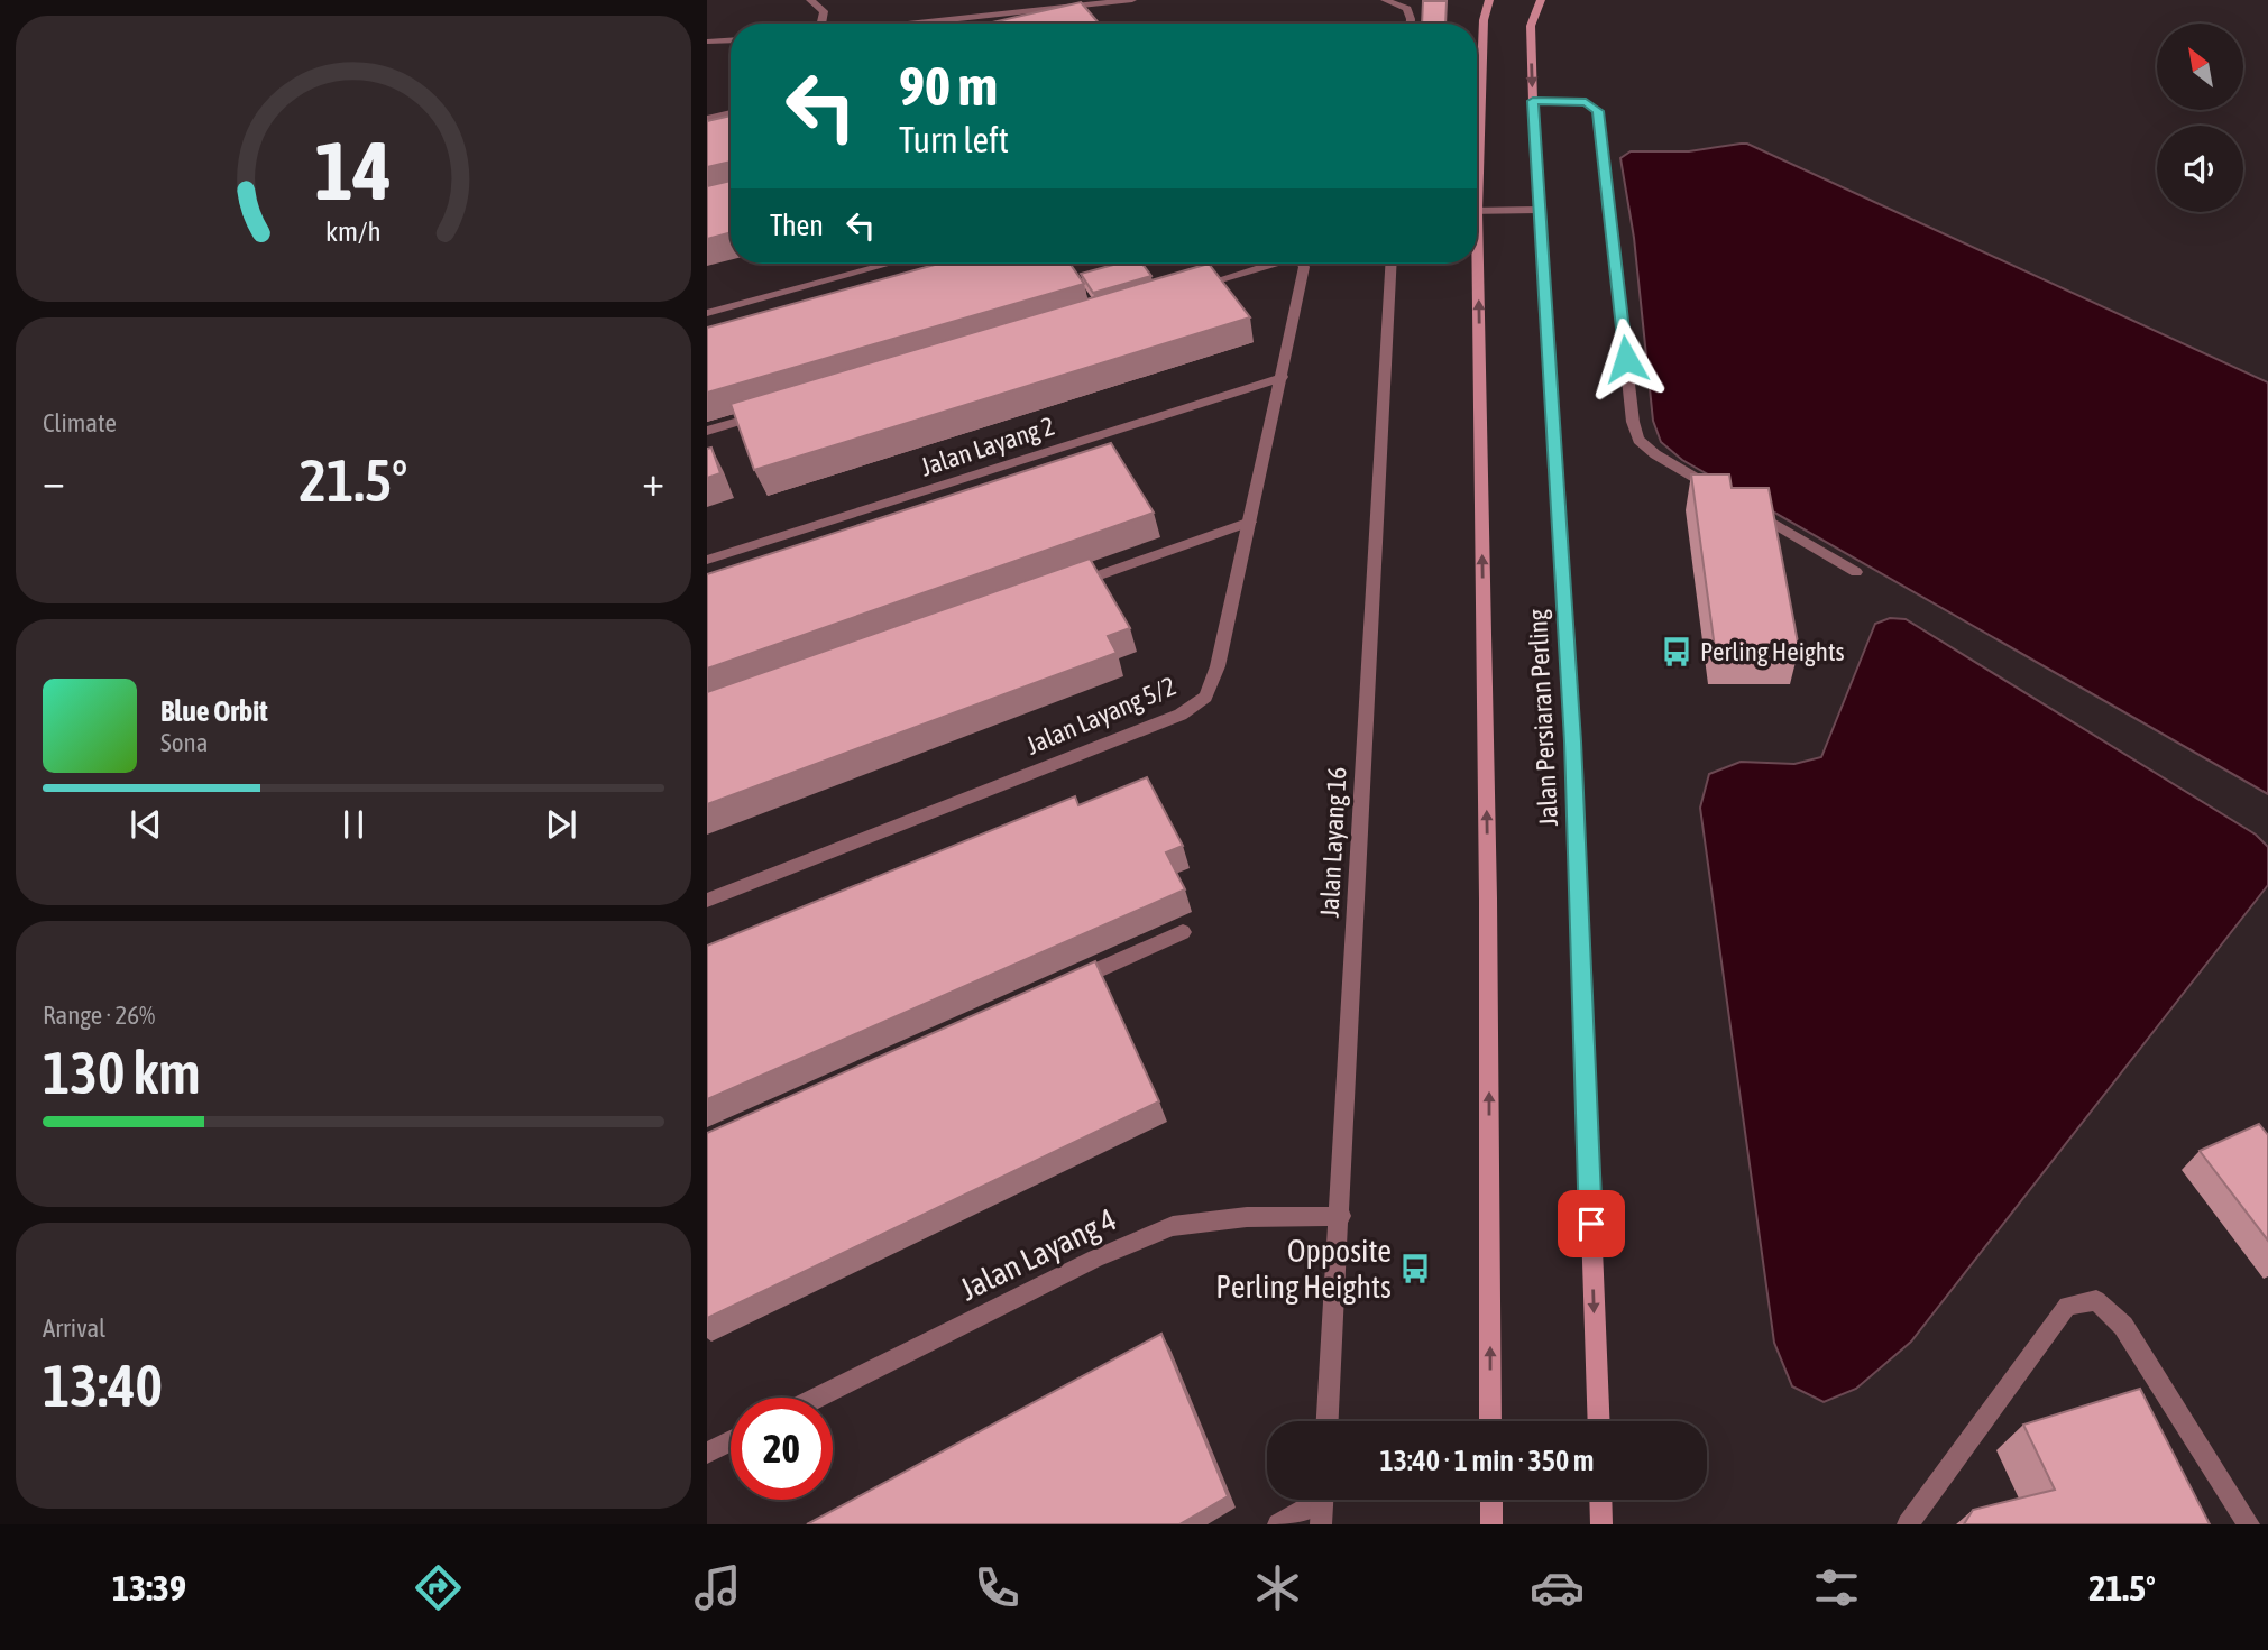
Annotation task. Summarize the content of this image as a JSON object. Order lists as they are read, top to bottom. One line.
{"streets":{"main road":["Jalan Persiaran Perling"],"street":["Jalan Layang 2","Jalan Layang 5/2","Jalan Layang 16","Jalan Layang 4"]},"crossings":[["Jalan Layang 2","Jalan Layang 5/2"],["Jalan Layang 16","Jalan Layang 4"]],"places":{"bus stop":["Perling Heights","Opposite Perling Heights"]},"north":"top left","page":{"turn":["90 m","Turn left"],"then":"Then","tile":["Climate",["Range · 26%","130 km"],["Arrival","13:40"]],"heat":["−","21.5°","+"],"song":["Blue Orbit","Sona"],"limit":"20","trip":"13:40 · 1 min · 350 m","tabs":["13:39","21.5°"],"gauge":["14","km/h"]}}
